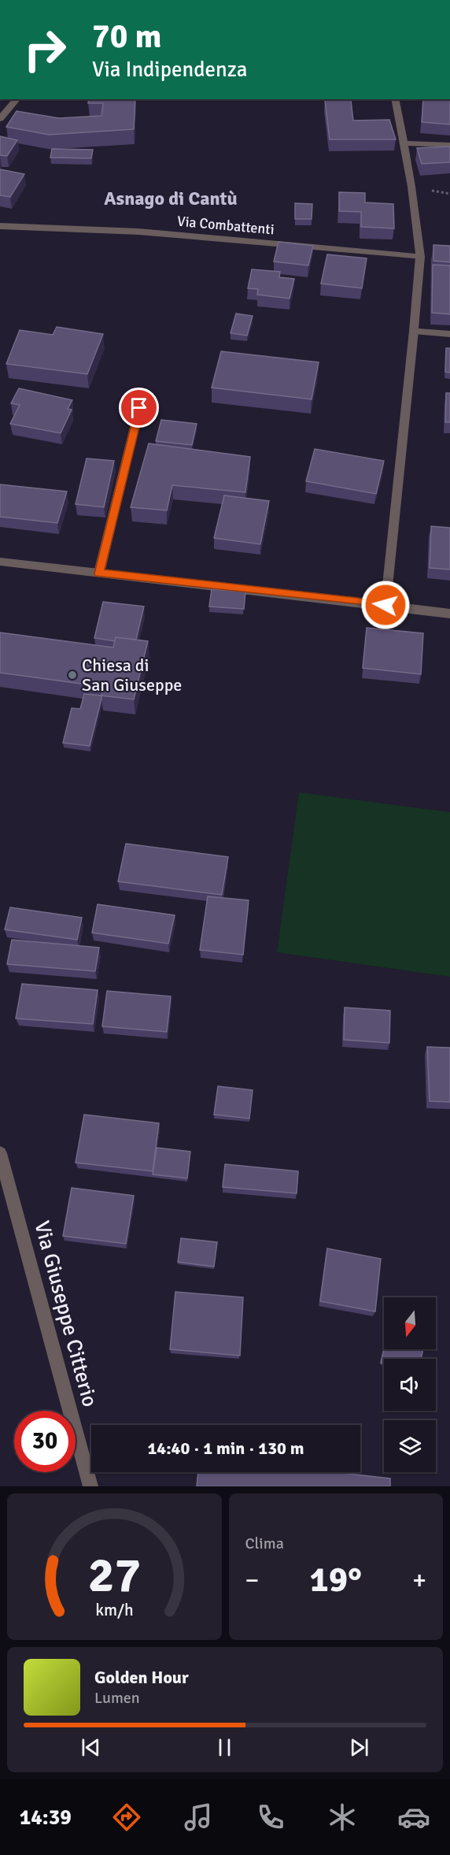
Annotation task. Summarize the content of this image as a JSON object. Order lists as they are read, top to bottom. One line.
{"streets":{"street":["Via Combattenti","Via Giuseppe Citterio"]},"districts":["Asnago di Cantù"],"places":["Chiesa di San Giuseppe"],"north":"bottom","page":{"turn":["70 m","Via Indipendenza"],"limit":"30","trip":"14:40 · 1 min · 130 m","tile":"Clima","heat":["−","19°","+"],"song":["Golden Hour","Lumen"],"tabs":"14:39","gauge":["27","km/h"]}}
